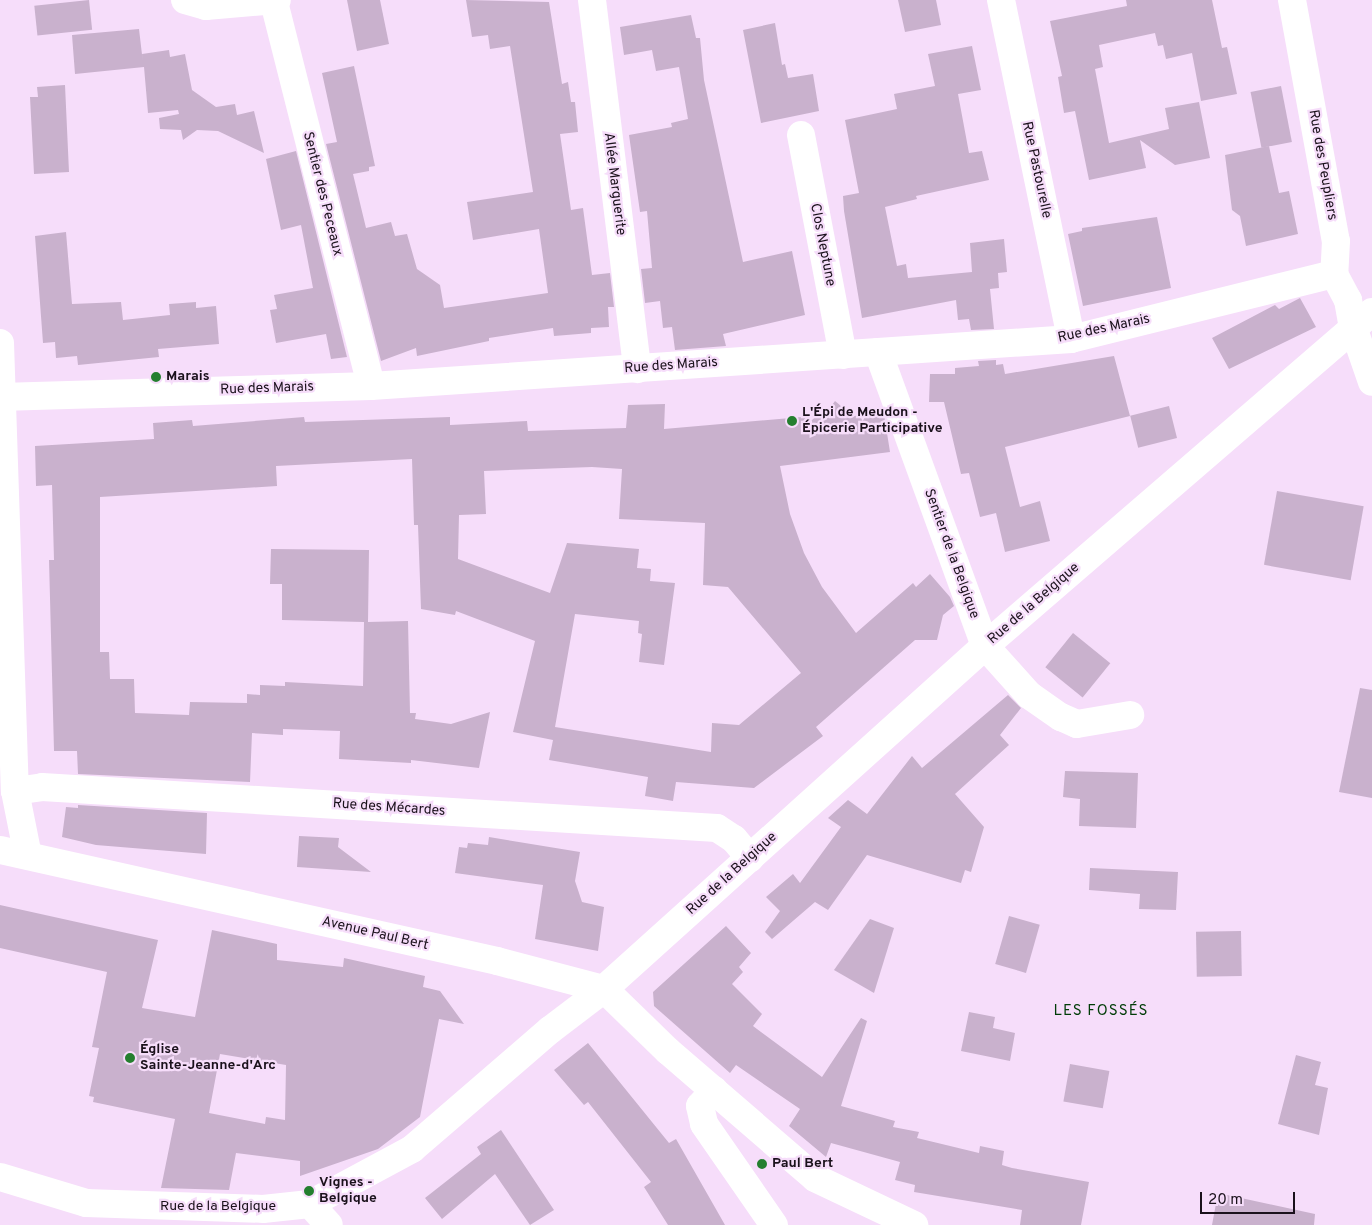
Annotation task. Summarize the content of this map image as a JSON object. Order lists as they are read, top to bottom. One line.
{"streets":{"street":["Rue des Peupliers","Rue Pastourelle","Allée Marguerite","Sentier des Peceaux","Clos Neptune","Rue des Marais","Sentier de la Belgique","Rue de la Belgique","Rue des Mécardes","Avenue Paul Bert"]},"crossings":[["Rue des Peupliers","Rue des Marais"],["Rue Pastourelle","Rue des Marais"],["Allée Marguerite","Rue des Marais"],["Sentier des Peceaux","Rue des Marais"],["Clos Neptune","Rue des Marais"],["Rue des Marais","Sentier de la Belgique"],["Sentier de la Belgique","Rue de la Belgique"],["Rue de la Belgique","Rue des Mécardes"],["Rue de la Belgique","Avenue Paul Bert"]],"districts":["LES FOSSÉS"],"places":["Marais","L'Épi de Meudon - Épicerie Participative","Église Sainte-Jeanne-d'Arc","Paul Bert","Vignes - Belgique"],"scale_bar":"20 m"}
